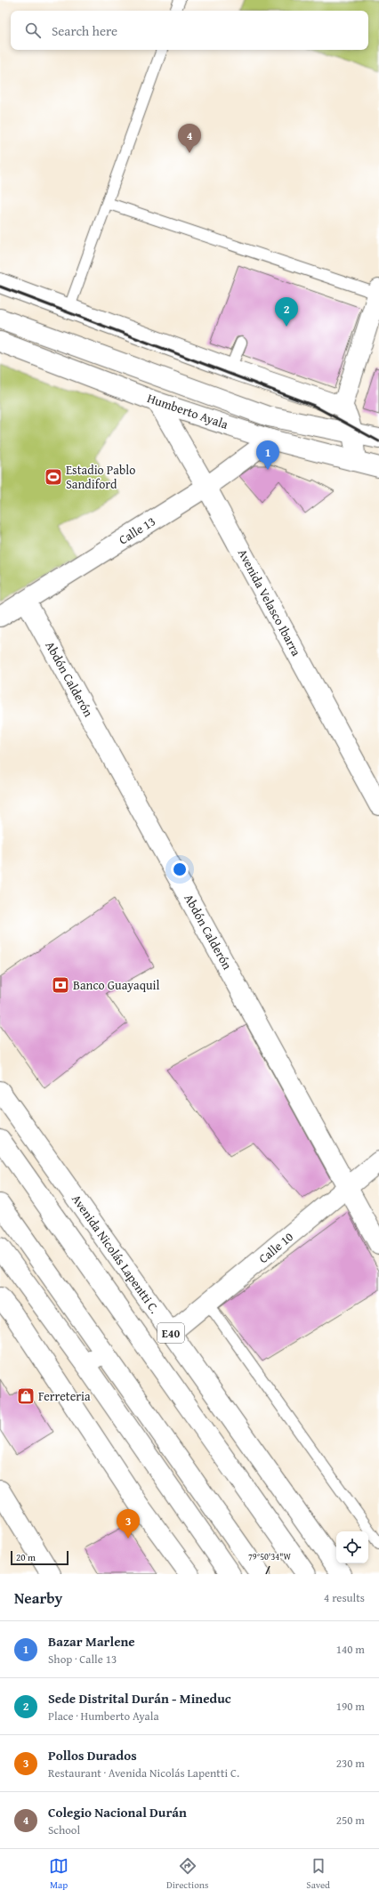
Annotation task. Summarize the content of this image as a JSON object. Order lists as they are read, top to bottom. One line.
{"streets":{"main road":["Humberto Ayala","Calle 13","Avenida Velasco Ibarra","Abdón Calderón","Calle 10","Avenida Nicolás Lapentti C.","E40"]},"crossings":[["Humberto Ayala","Calle 13"],["Humberto Ayala","Avenida Velasco Ibarra"],["Calle 13","Avenida Velasco Ibarra"],["Calle 13","Abdón Calderón"],["Abdón Calderón","Calle 10"],["Calle 10","Avenida Nicolás Lapentti C."]],"places":{"sports":["Estadio Pablo Sandiford"],"bank":["Banco Guayaquil"],"shop":["Ferreteria"]},"scale_bar":"20 m","page":{"search":"Search here","pins":["4","2","1","3"],"scale":"20 m","heading":["Nearby","4 results"],"list":[{"mark":"1","name":"Bazar Marlene","note":"Shop · Calle 13","value":"140 m"},{"mark":"2","name":"Sede Distrital Durán - Mineduc","note":"Place · Humberto Ayala","value":"190 m"},{"mark":"3","name":"Pollos Durados","note":"Restaurant · Avenida Nicolás Lapentti C.","value":"230 m"},{"mark":"4","name":"Colegio Nacional Durán","note":"School","value":"250 m"}],"nav":["Map","Directions","Saved"]},"coordinates":["79°50'34\"W"]}
